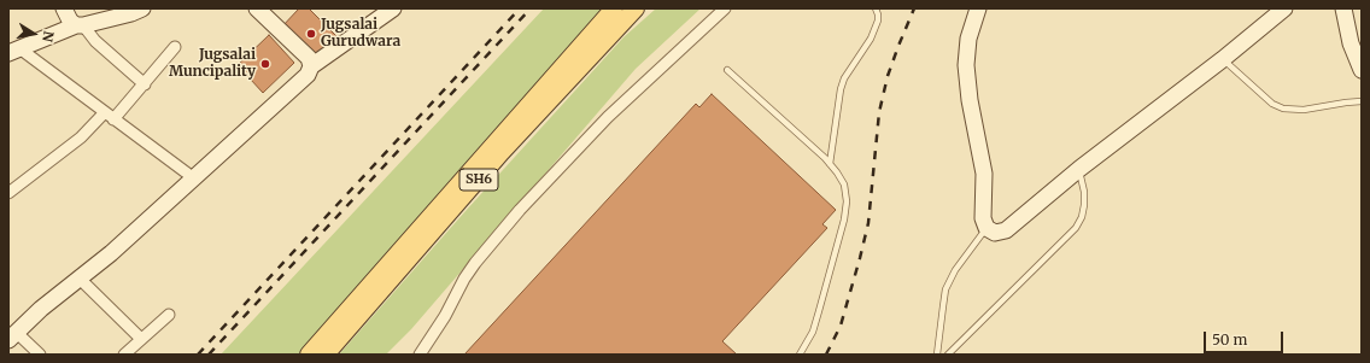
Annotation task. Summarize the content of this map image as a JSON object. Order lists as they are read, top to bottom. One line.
{"streets":{"main road":["SH6"]},"places":["Jugsalai Gurudwara","Jugsalai Muncipality"],"scale_bar":"50 m","north":"right"}
